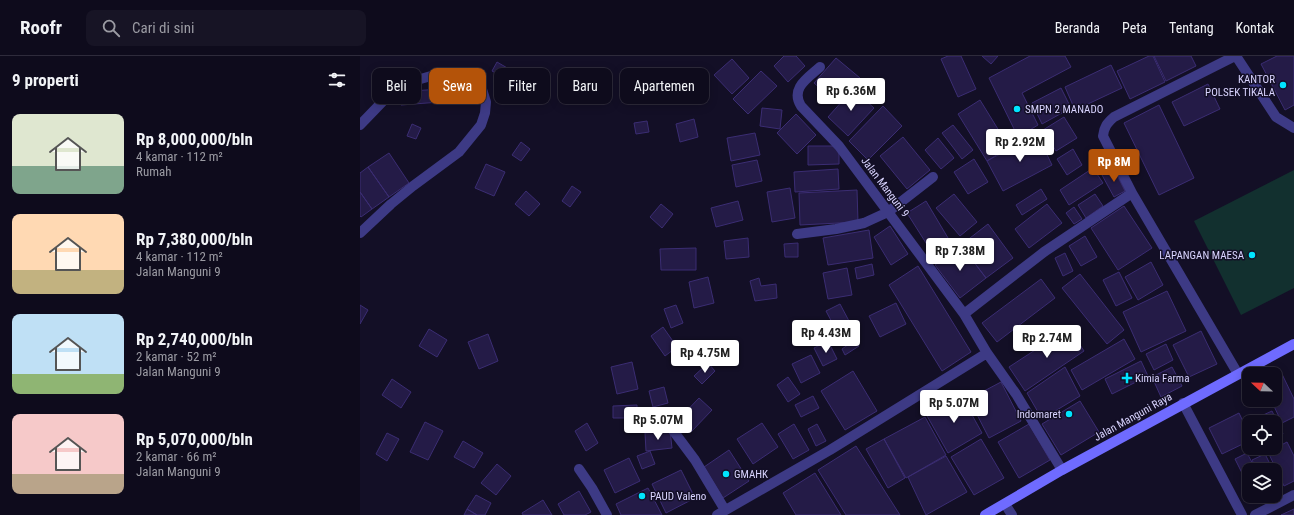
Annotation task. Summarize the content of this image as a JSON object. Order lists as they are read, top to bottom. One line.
{"streets":{"street":["Jalan Manguni 9","Jalan Manguni Raya"]},"crossings":[["Jalan Manguni 9","Jalan Manguni Raya"]],"places":{"other":["KANTOR POLSEK TIKALA","SMPN 2 MANADO","LAPANGAN MAESA","Indomaret","GMAHK","PAUD Valeno"],"health":["Kimia Farma"]},"north":"left","page":{"header":"Roofr","search":"Cari di sini","nav":["Beranda","Peta","Tentang","Kontak"],"heading":"9 properti","chip":["Beli","Sewa","Filter","Baru","Apartemen"],"price":["Rp 6.36M","Rp 2.92M","Rp 8M","Rp 7.38M","Rp 4.43M","Rp 2.74M","Rp 4.75M","Rp 5.07M","Rp 5.07M"],"list":[{"name":"Rp 8,000,000/bln","note":"4 kamar · 112 m² · Rumah"},{"name":"Rp 7,380,000/bln","note":"4 kamar · 112 m² · Jalan Manguni 9"},{"name":"Rp 2,740,000/bln","note":"2 kamar · 52 m² · Jalan Manguni 9"},{"name":"Rp 5,070,000/bln","note":"2 kamar · 66 m² · Jalan Manguni 9"}]}}
